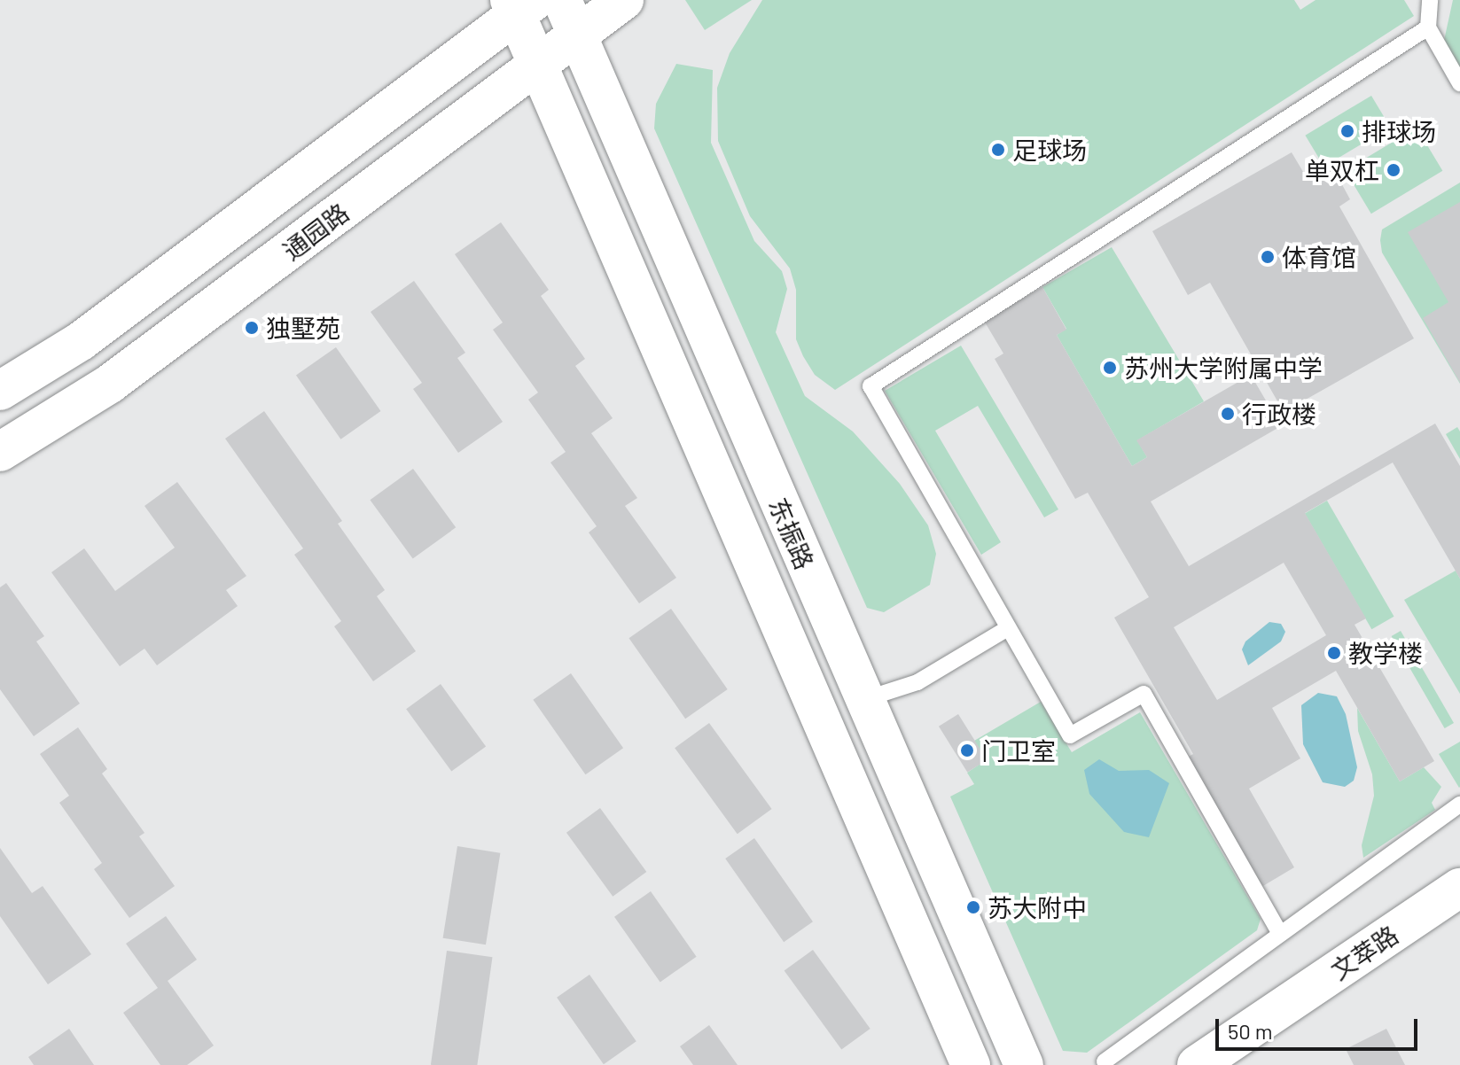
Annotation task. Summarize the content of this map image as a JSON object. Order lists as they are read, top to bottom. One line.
{"streets":{"main road":["通园路","东振路","文萃路"]},"crossings":[["通园路","东振路"]],"places":["排球场","足球场","单双杠","体育馆","独墅苑","苏州大学附属中学","行政楼","教学楼","门卫室","苏大附中"],"scale_bar":"50 m"}
